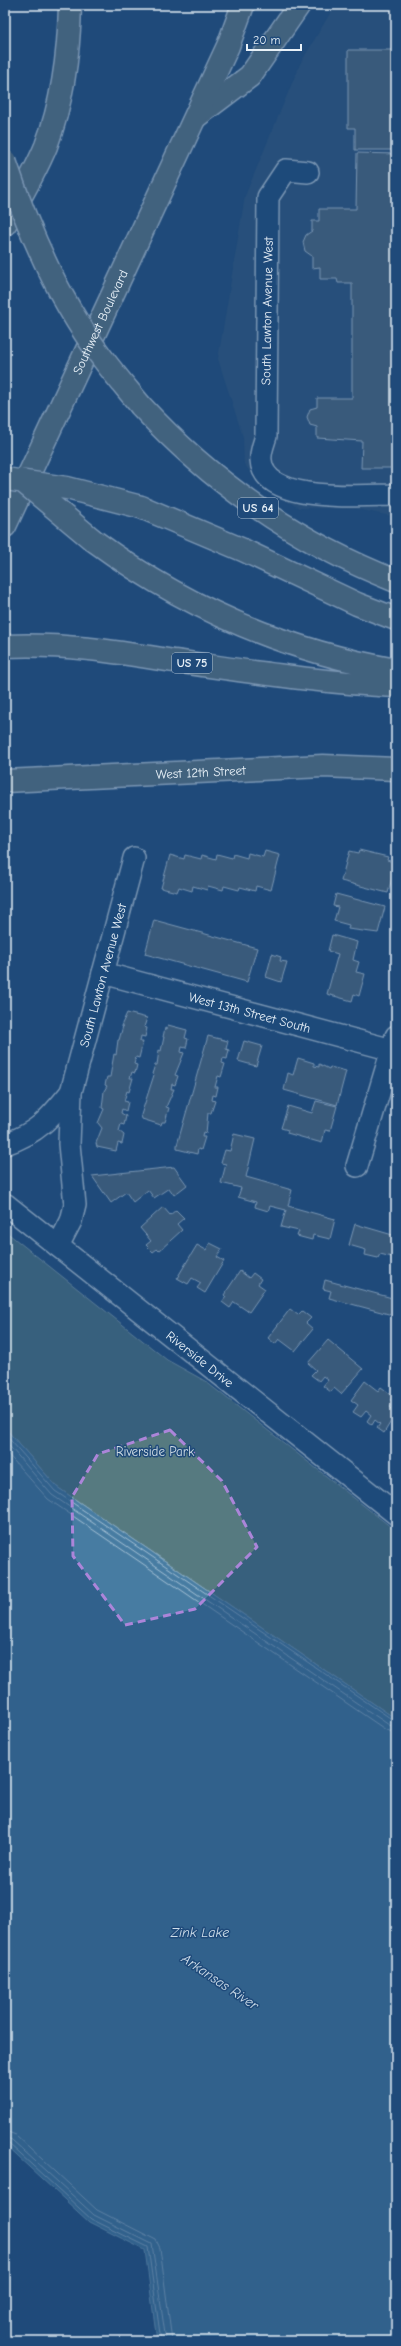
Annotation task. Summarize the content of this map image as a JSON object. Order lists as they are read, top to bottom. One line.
{"streets":{"main road":["Southwest Boulevard","US 64","US 75","West 12th Street"],"street":["South Lawton Avenue West","West 13th Street South","Riverside Drive"]},"crossings":[["South Lawton Avenue West","West 13th Street South"],["South Lawton Avenue West","Riverside Drive"]],"water":["Zink Lake","Arkansas River"],"parks":["Riverside Park"],"scale_bar":"20 m"}
